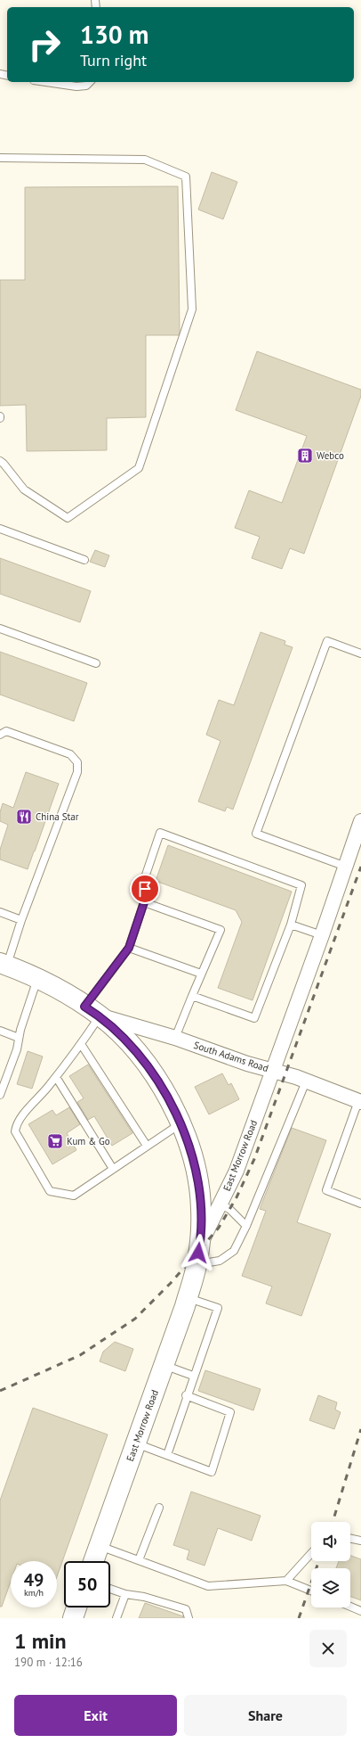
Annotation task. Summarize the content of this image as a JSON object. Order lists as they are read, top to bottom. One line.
{"streets":{"main road":["South Adams Road","East Morrow Road"]},"crossings":[["South Adams Road","East Morrow Road"]],"places":{"building":["Webco"],"restaurant":["China Star"],"supermarket":["Kum & Go"]},"page":{"turn":["130 m","Turn right"],"speed":"49 km/h","limit":"50","heading":["1 min","190 m · 12:16"],"buttons":["Exit","Share"]}}
